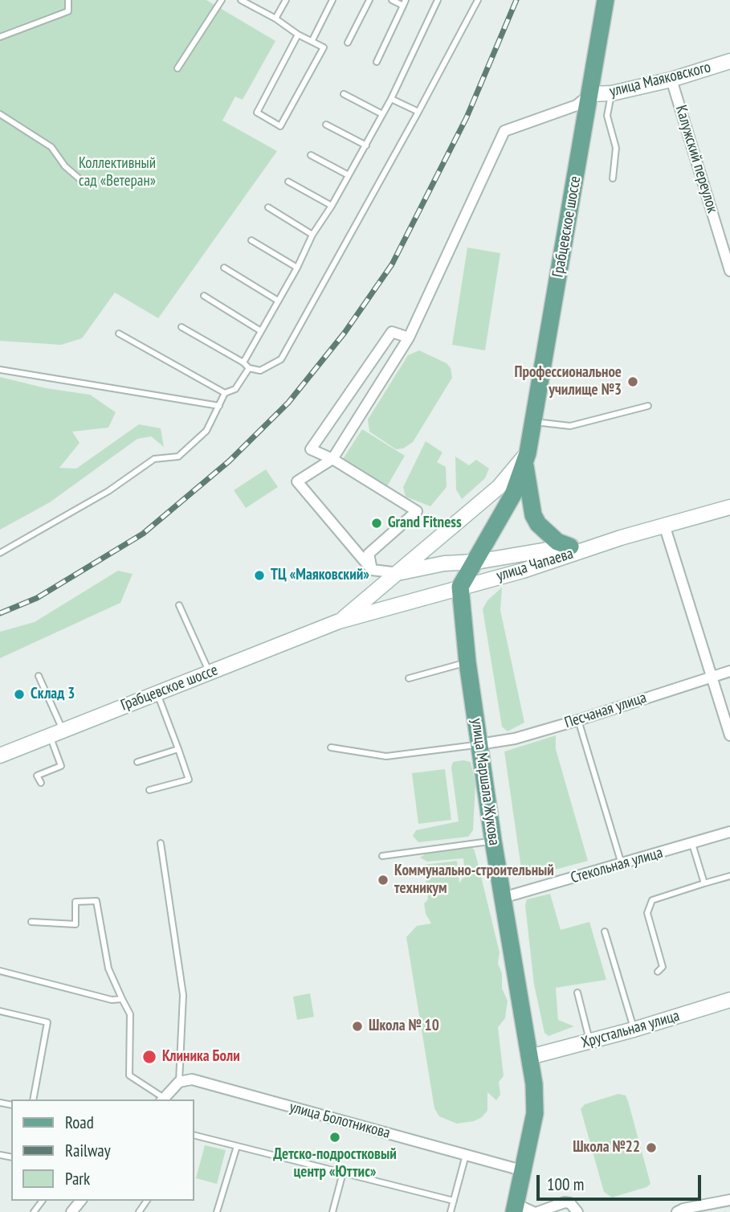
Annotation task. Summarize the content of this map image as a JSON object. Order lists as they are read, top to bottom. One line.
{"streets":{"main road":["улица Маяковского","Грабцевское шоссе","улица Чапаева","улица Маршала Жукова","Хрустальная улица"],"street":["Калужский переулок","Песчаная улица","Стекольная улица","улица Болотникова"]},"crossings":[["улица Маяковского","Калужский переулок"],["улица Маяковского","Грабцевское шоссе"],["Грабцевское шоссе","улица Чапаева"],["улица Чапаева","улица Маршала Жукова"],["Песчаная улица","улица Маршала Жукова"],["улица Маршала Жукова","Стекольная улица"],["улица Маршала Жукова","Хрустальная улица"],["улица Маршала Жукова","улица Болотникова"]],"parks":["Коллективный сад «Ветеран»"],"places":["Профессиональное училище №3","Grand Fitness","ТЦ «Маяковский»","Склад 3","Коммунально-строительный техникум","Школа № 10","Клиника Боли","Детско-подростковый центр «Юттис»","Школа №22"],"legend":["Road","Railway","Park"],"scale_bar":"100 m"}
